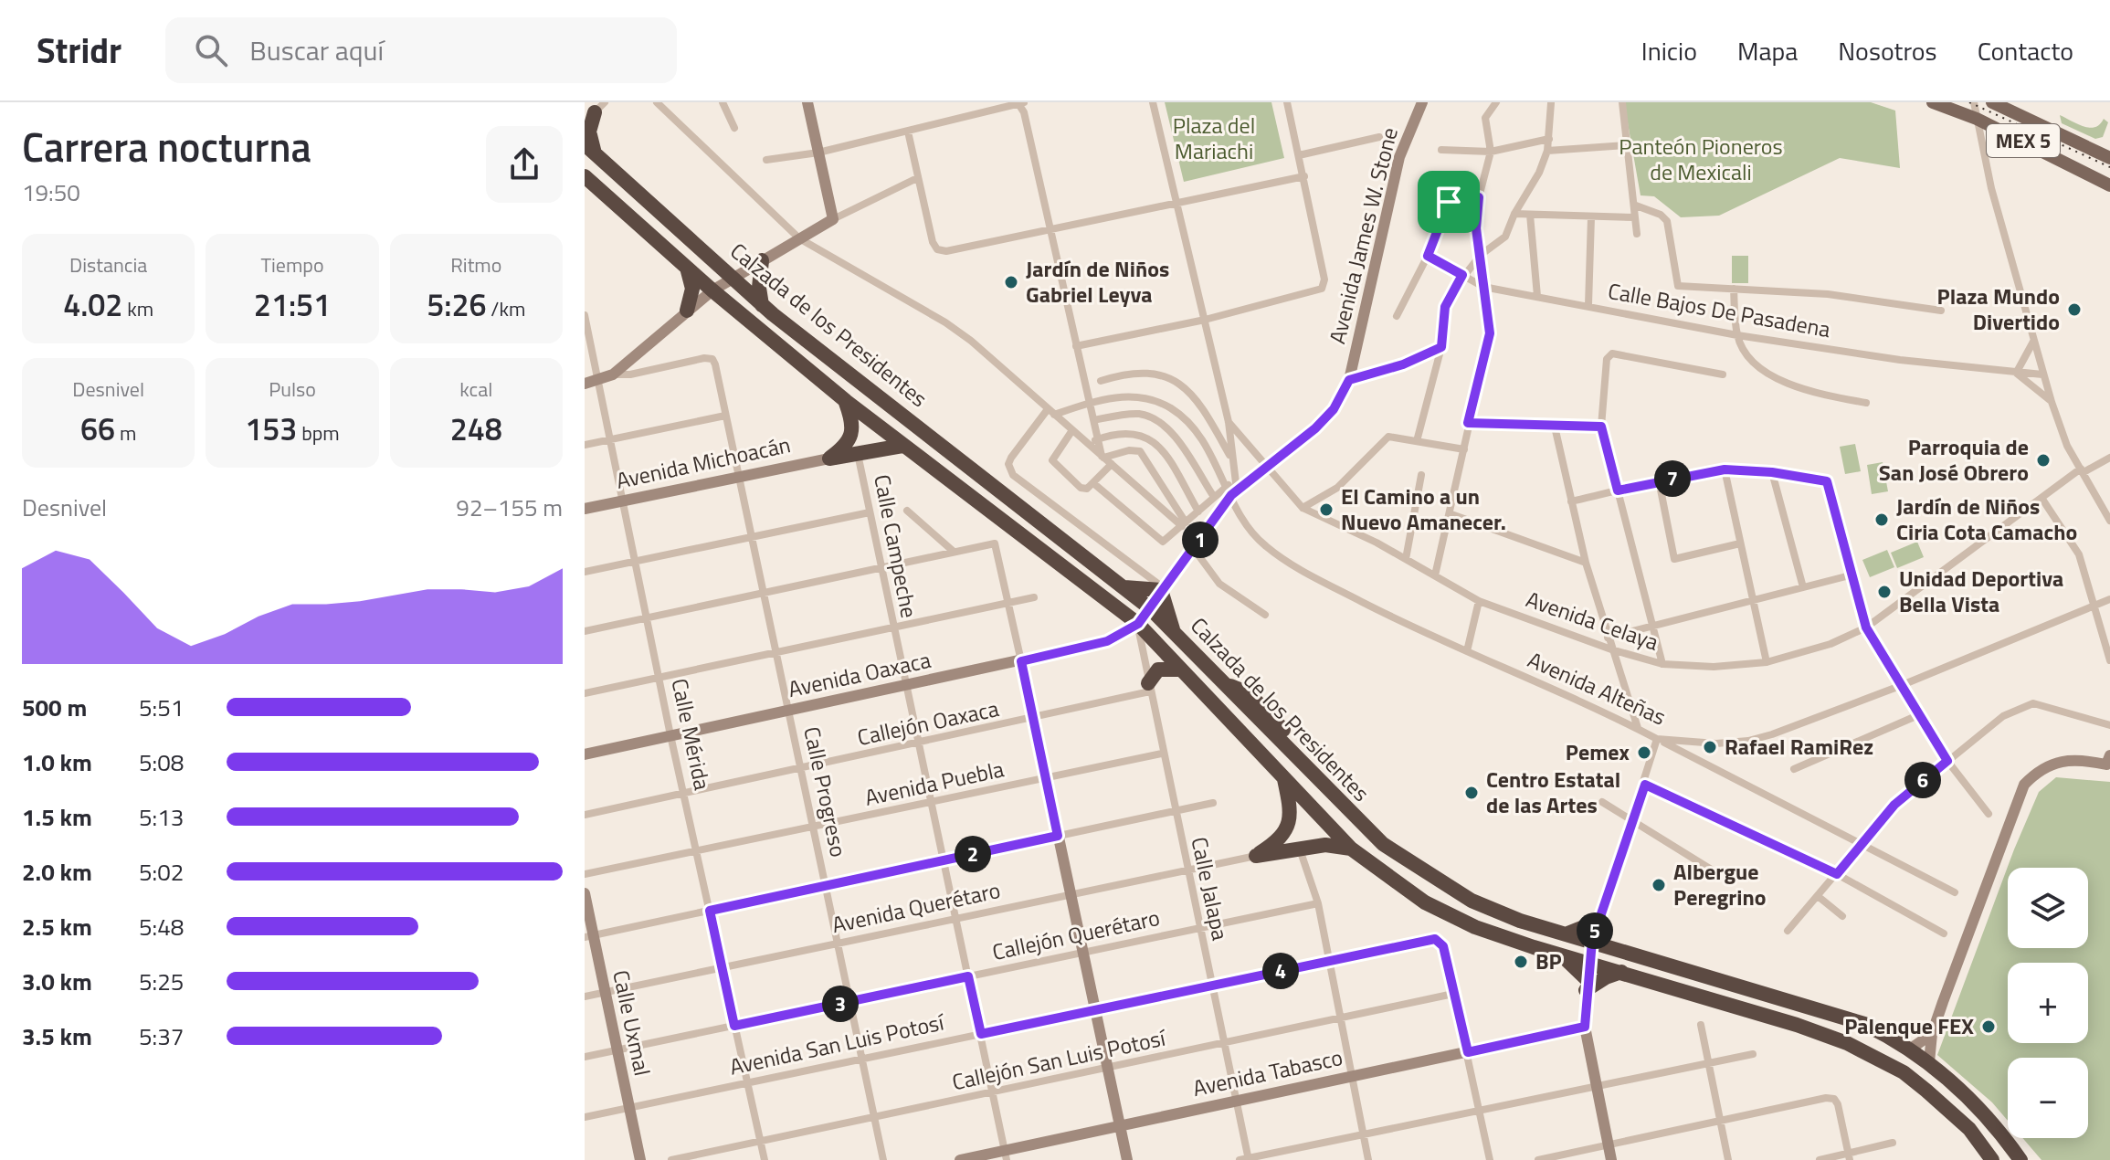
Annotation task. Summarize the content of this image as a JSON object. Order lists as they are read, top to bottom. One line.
{"streets":{"highway":["Calzada de los Presidentes"],"main road":["MEX 5"],"street":["Avenida James W. Stone","Calle Bajos De Pasadena","Avenida Michoacán","Calle Campeche","Avenida Celaya","Avenida Oaxaca","Avenida Alteñas","Callejón Oaxaca","Calle Mérida","Avenida Puebla","Calle Progreso","Calle Jalapa","Avenida Querétaro","Callejón Querétaro","Calle Uxmal","Avenida San Luis Potosí","Callejón San Luis Potosí","Avenida Tabasco"]},"crossings":[["Avenida James W. Stone","Calzada de los Presidentes"],["Avenida James W. Stone","Avenida Celaya"],["Avenida James W. Stone","Avenida Oaxaca"],["Avenida James W. Stone","Avenida Alteñas"],["Avenida James W. Stone","Calle Jalapa"],["Calzada de los Presidentes","Avenida Oaxaca"],["Calzada de los Presidentes","Calle Jalapa"],["Avenida Michoacán","Calle Mérida"],["Avenida Michoacán","Calle Progreso"],["Calle Campeche","Avenida Oaxaca"],["Calle Campeche","Callejón Oaxaca"],["Calle Campeche","Avenida Puebla"],["Calle Campeche","Avenida Querétaro"],["Calle Campeche","Callejón Querétaro"],["Calle Campeche","Avenida San Luis Potosí"],["Calle Campeche","Callejón San Luis Potosí"],["Calle Campeche","Avenida Tabasco"],["Avenida Oaxaca","Calle Mérida"],["Avenida Oaxaca","Calle Progreso"],["Avenida Oaxaca","Calle Jalapa"],["Callejón Oaxaca","Calle Mérida"],["Callejón Oaxaca","Calle Progreso"],["Callejón Oaxaca","Calle Jalapa"],["Calle Mérida","Avenida Puebla"],["Calle Mérida","Avenida Querétaro"],["Calle Mérida","Callejón Querétaro"],["Calle Mérida","Avenida San Luis Potosí"],["Calle Mérida","Callejón San Luis Potosí"],["Avenida Puebla","Calle Progreso"],["Avenida Puebla","Calle Jalapa"],["Calle Progreso","Avenida Querétaro"],["Calle Progreso","Callejón Querétaro"],["Calle Progreso","Avenida San Luis Potosí"],["Calle Progreso","Callejón San Luis Potosí"],["Calle Jalapa","Avenida Querétaro"],["Calle Jalapa","Callejón Querétaro"],["Calle Jalapa","Avenida San Luis Potosí"],["Calle Jalapa","Callejón San Luis Potosí"],["Calle Jalapa","Avenida Tabasco"],["Avenida Querétaro","Calle Uxmal"],["Callejón Querétaro","Calle Uxmal"],["Calle Uxmal","Avenida San Luis Potosí"],["Avenida San Luis Potosí","Callejón San Luis Potosí"]],"parks":["Plaza del Mariachi","Panteón Pioneros de Mexicali"],"places":["Jardín de Niños Gabriel Leyva","Plaza Mundo Divertido","Parroquia de San José Obrero","El Camino a un Nuevo Amanecer.","Jardín de Niños Ciria Cota Camacho","Unidad Deportiva Bella Vista","Rafael RamiRez","Pemex","Centro Estatal de las Artes","Albergue Peregrino","BP","Palenque FEX"],"page":{"header":"Stridr","search":"Buscar aquí","nav":["Inicio","Mapa","Nosotros","Contacto"],"heading":["Carrera nocturna","19:50"],"stats":[["Distancia","4.02 km"],["Tiempo","21:51"],["Ritmo","5:26 /km"],["Desnivel","66 m"],["Pulso","153 bpm"],["kcal","248"]],"pins":["7","1","6","2","5","4","3"],"chart":["Desnivel","92–155 m"],"list":[{"name":"500 m","note":"5:51"},{"name":"1.0 km","note":"5:08"},{"name":"1.5 km","note":"5:13"},{"name":"2.0 km","note":"5:02"},{"name":"2.5 km","note":"5:48"},{"name":"3.0 km","note":"5:25"},{"name":"3.5 km","note":"5:37"}],"map_buttons":["+","−"]}}
